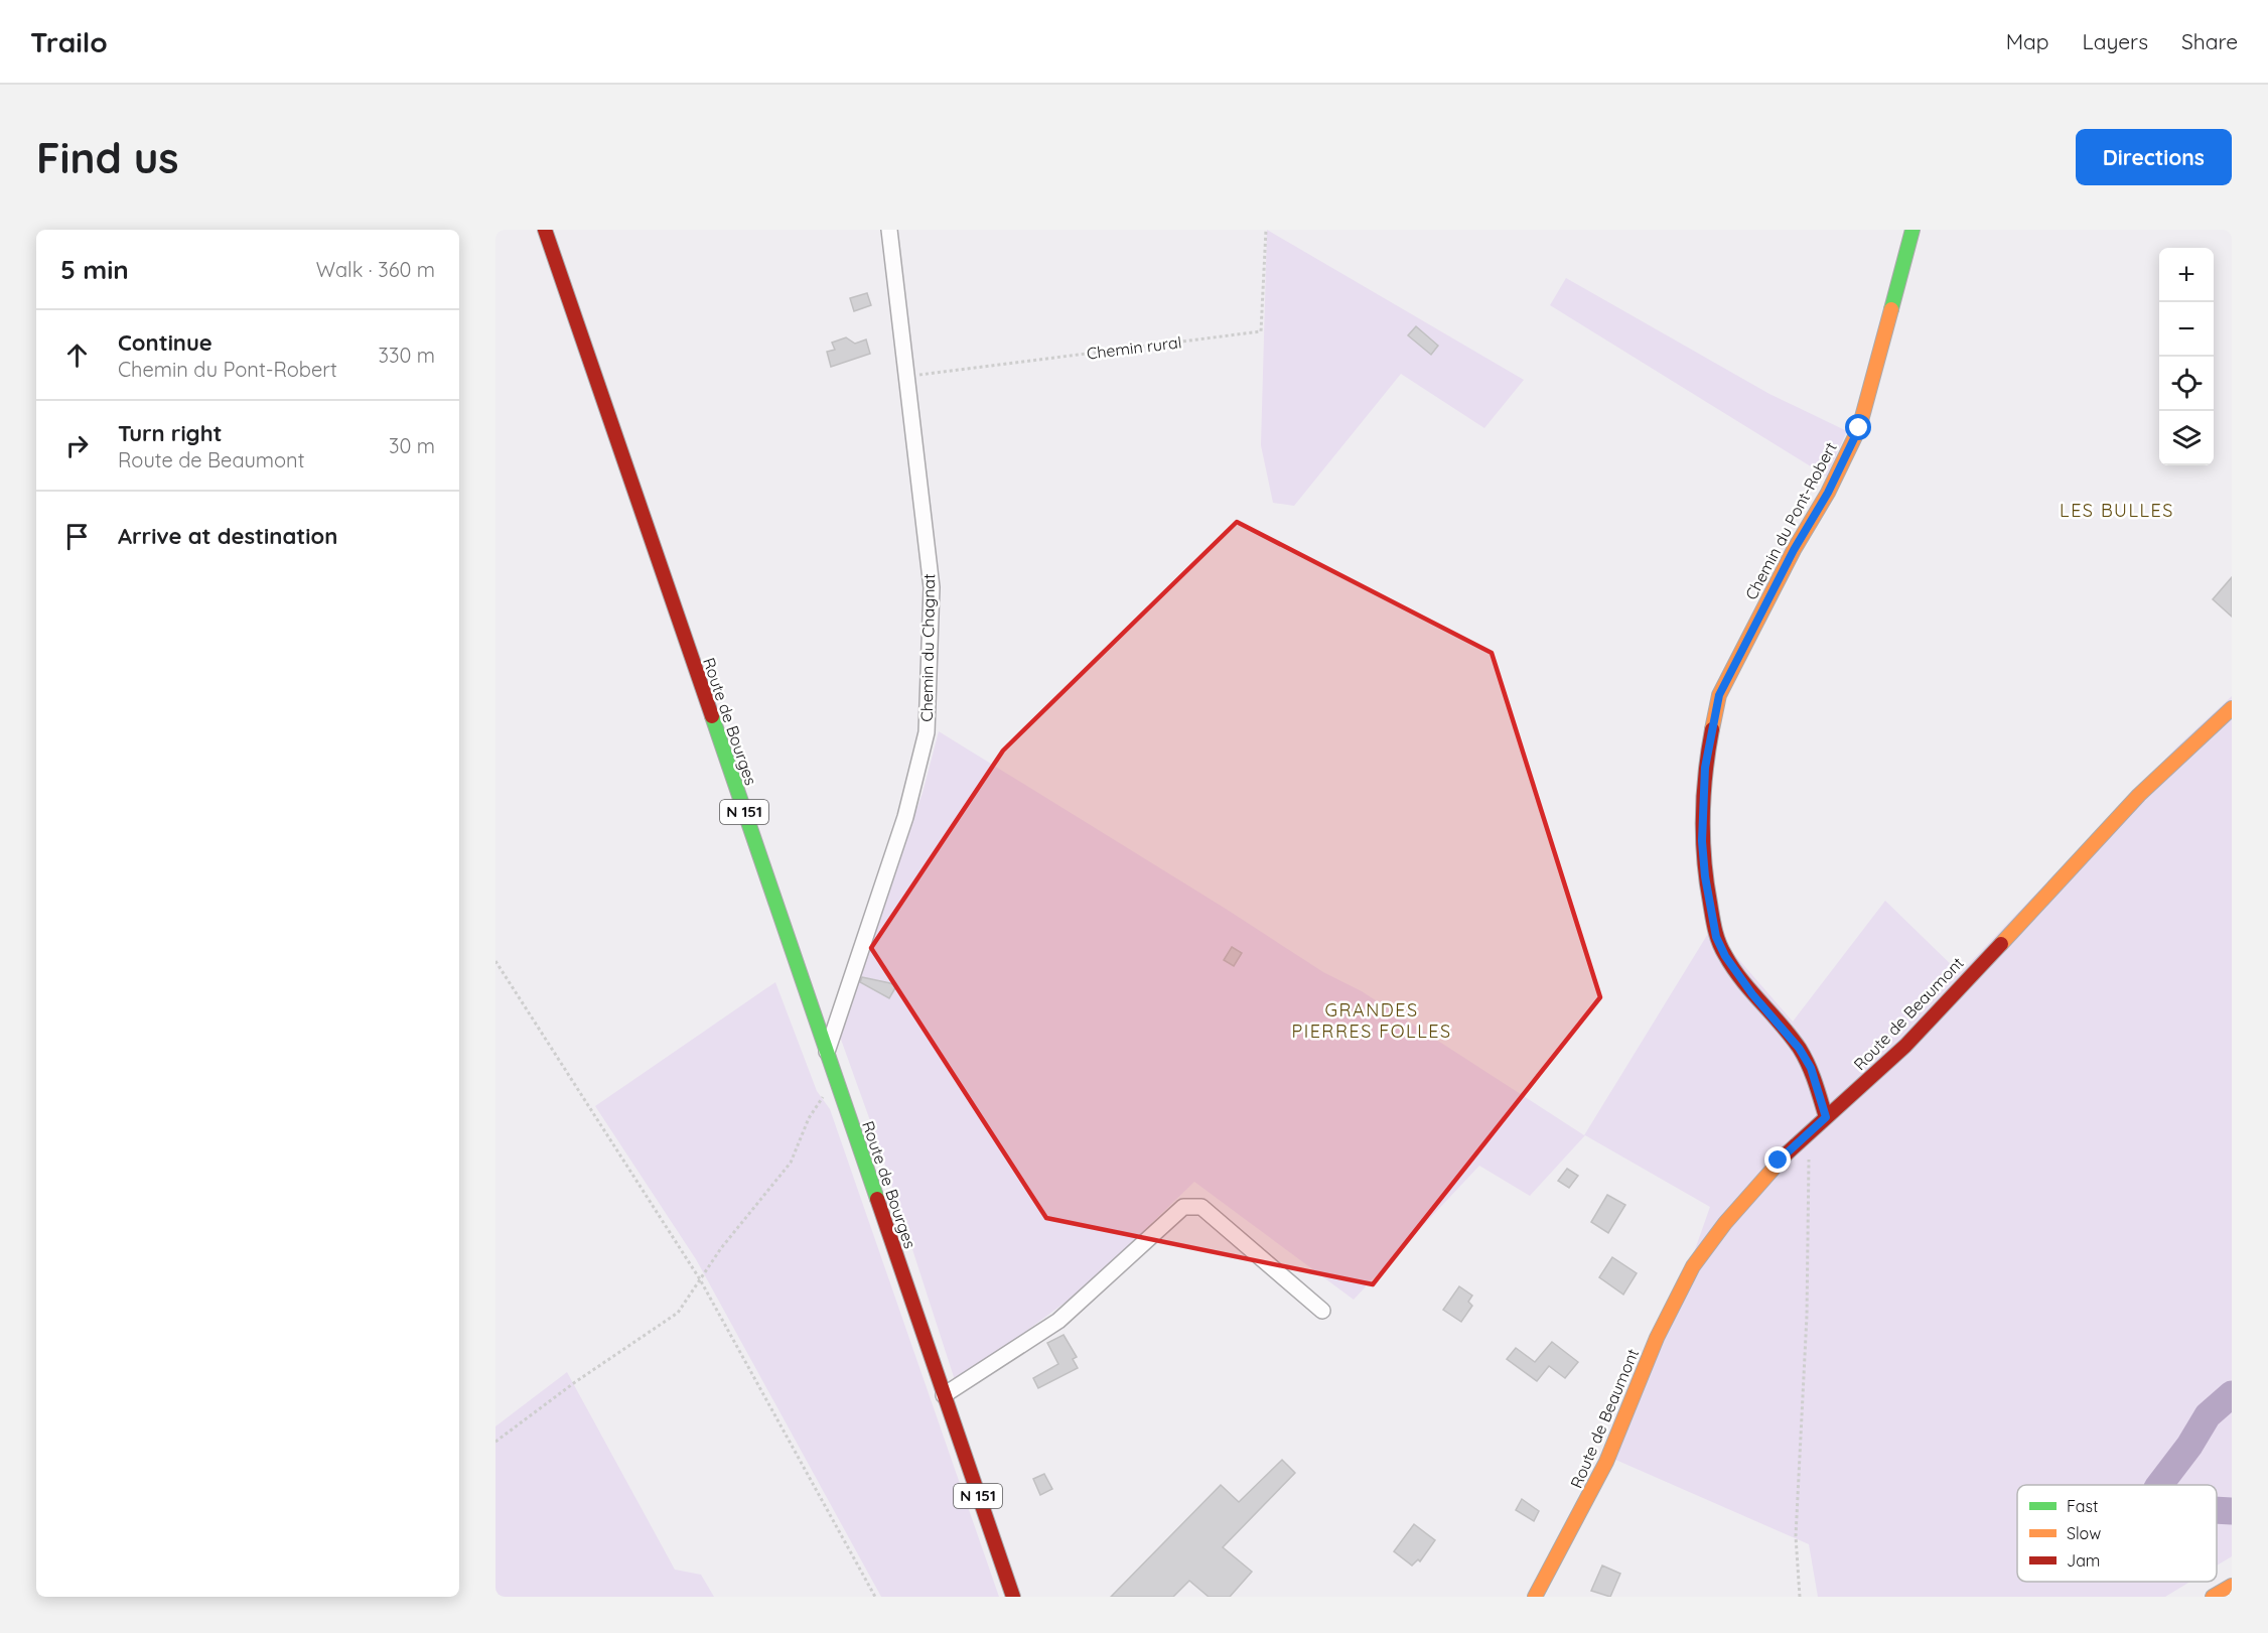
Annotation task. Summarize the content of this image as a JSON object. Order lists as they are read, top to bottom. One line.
{"streets":{"main road":["Chemin du Pont-Robert","Route de Bourges","N 151","Route de Beaumont"],"street":["Chemin du Chagnat"],"path":["Chemin rural"]},"crossings":[["Chemin rural","Chemin du Chagnat"],["Chemin du Pont-Robert","Route de Beaumont"],["Chemin du Chagnat","Route de Bourges"],["Route de Bourges","N 151"]],"districts":["LES BULLES","GRANDES PIERRES FOLLES"],"legend":["Fast","Slow","Jam"],"page":{"header":"Trailo","nav":["Map","Layers","Share"],"buttons":"Directions","title":"Find us","heading":["5 min","Walk · 360 m"],"map_buttons":["+","−"],"list":[["Continue","Chemin du Pont-Robert","330 m"],["Turn right","Route de Beaumont","30 m"],"Arrive at destination"]}}
